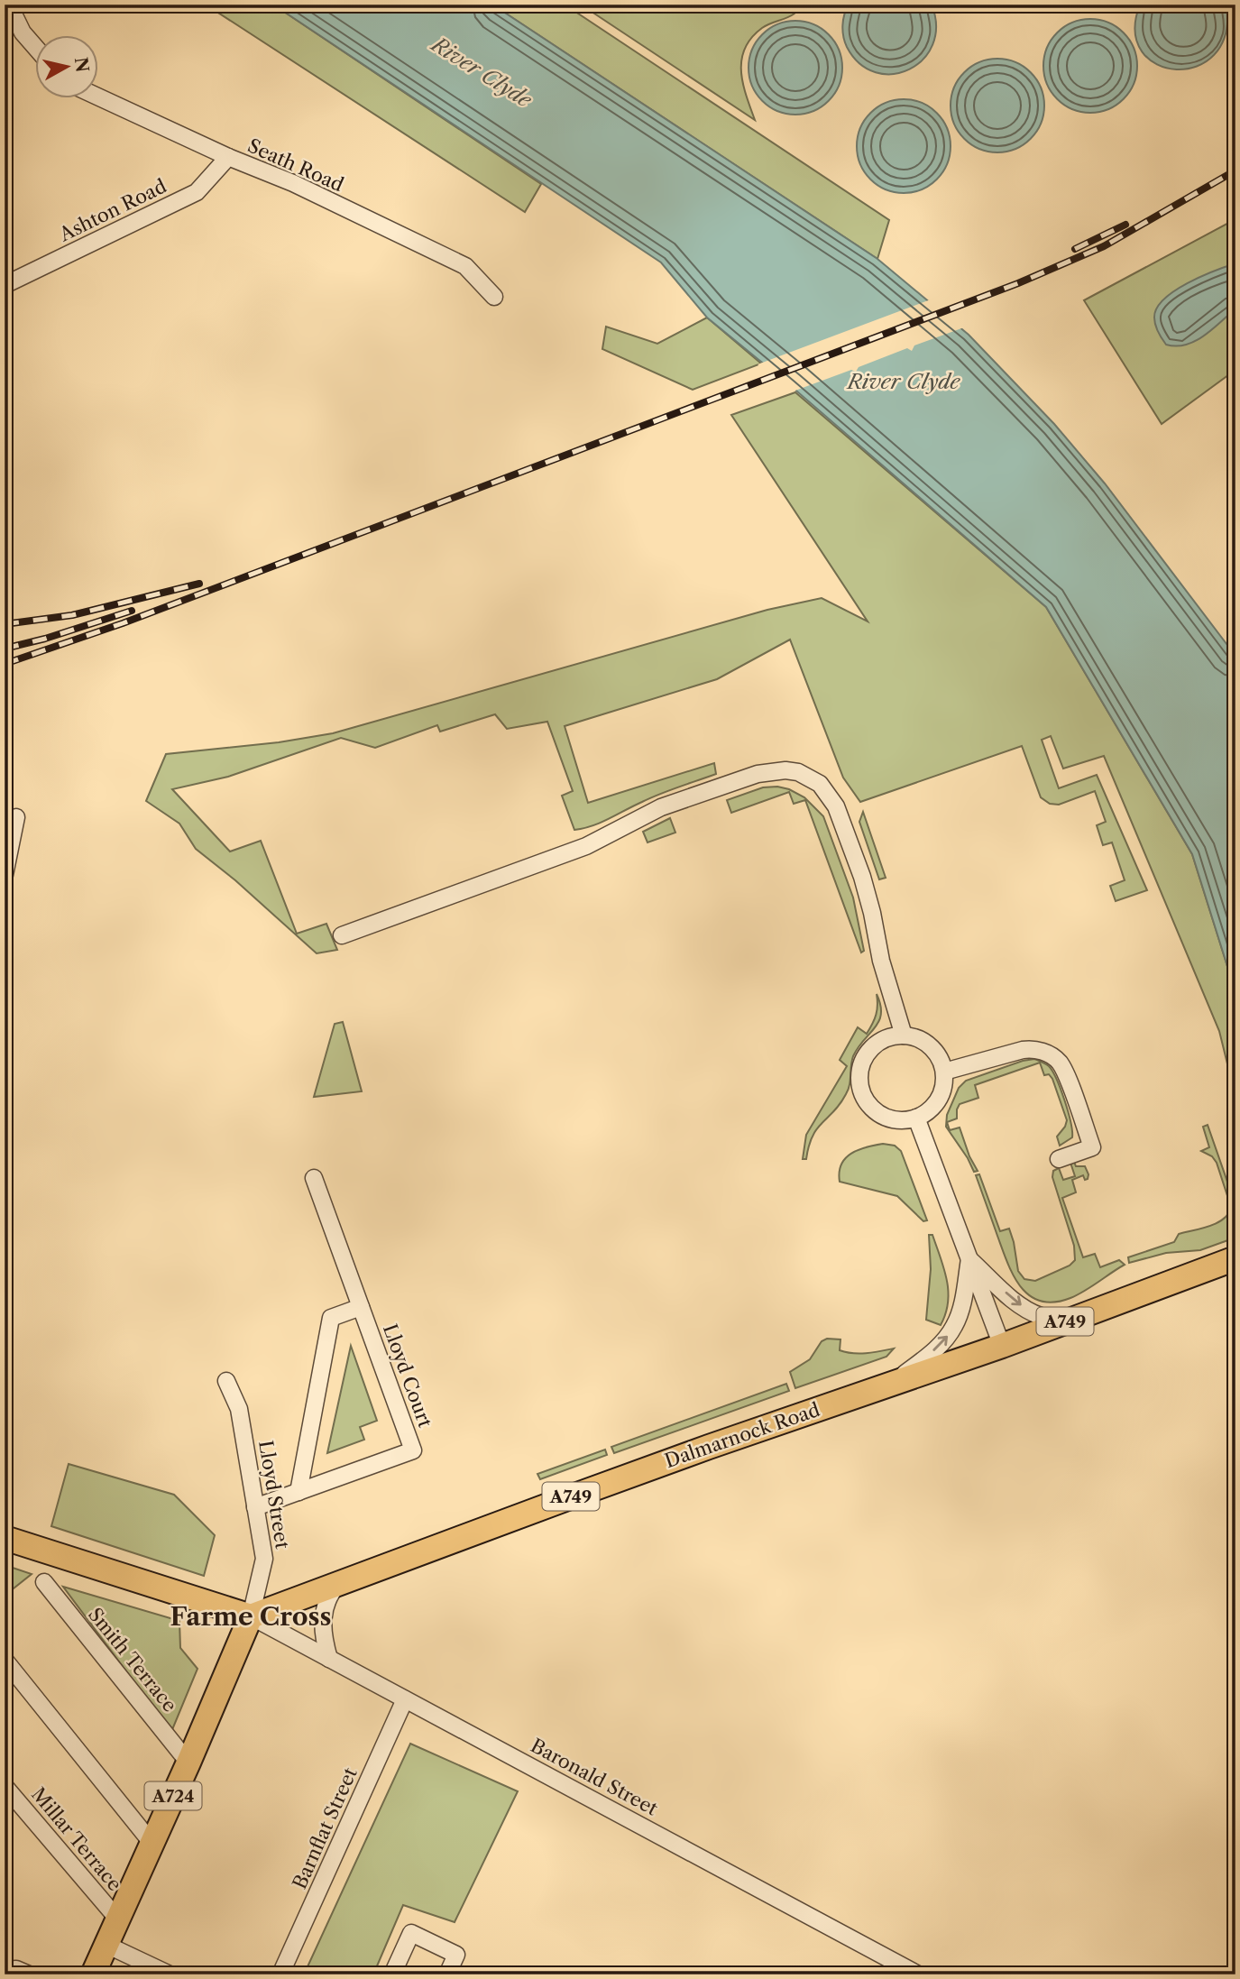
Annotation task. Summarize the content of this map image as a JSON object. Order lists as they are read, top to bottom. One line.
{"streets":{"main road":["A749","Dalmarnock Road","A724"],"street":["Seath Road","Ashton Road","Lloyd Court","Lloyd Street","Smith Terrace","Baronald Street","Barnflat Street","Millar Terrace"]},"crossings":[["Seath Road","Ashton Road"],["Lloyd Court","Lloyd Street"],["Dalmarnock Road","Lloyd Street"],["Dalmarnock Road","Baronald Street"],["Dalmarnock Road","A724"],["Lloyd Street","Baronald Street"],["Lloyd Street","A724"],["Smith Terrace","A724"],["Baronald Street","A724"],["Baronald Street","Barnflat Street"],["A724","Millar Terrace"]],"districts":["Farme Cross"],"water":["River Clyde"],"north":"right"}
